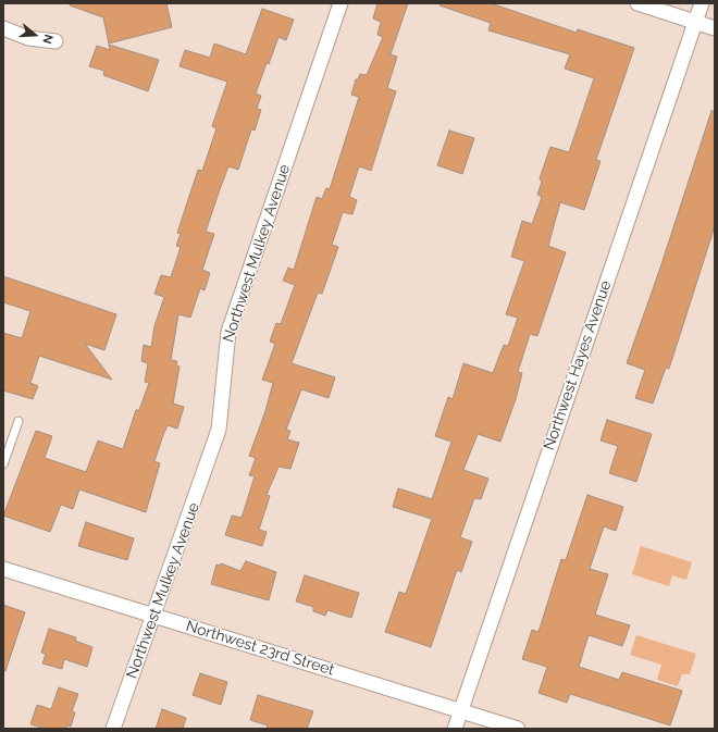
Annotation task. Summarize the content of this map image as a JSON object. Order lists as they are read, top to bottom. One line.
{"streets":{"street":["Northwest Mulkey Avenue","Northwest Hayes Avenue","Northwest 23rd Street"]},"crossings":[["Northwest Mulkey Avenue","Northwest 23rd Street"],["Northwest Hayes Avenue","Northwest 23rd Street"]],"north":"right"}
